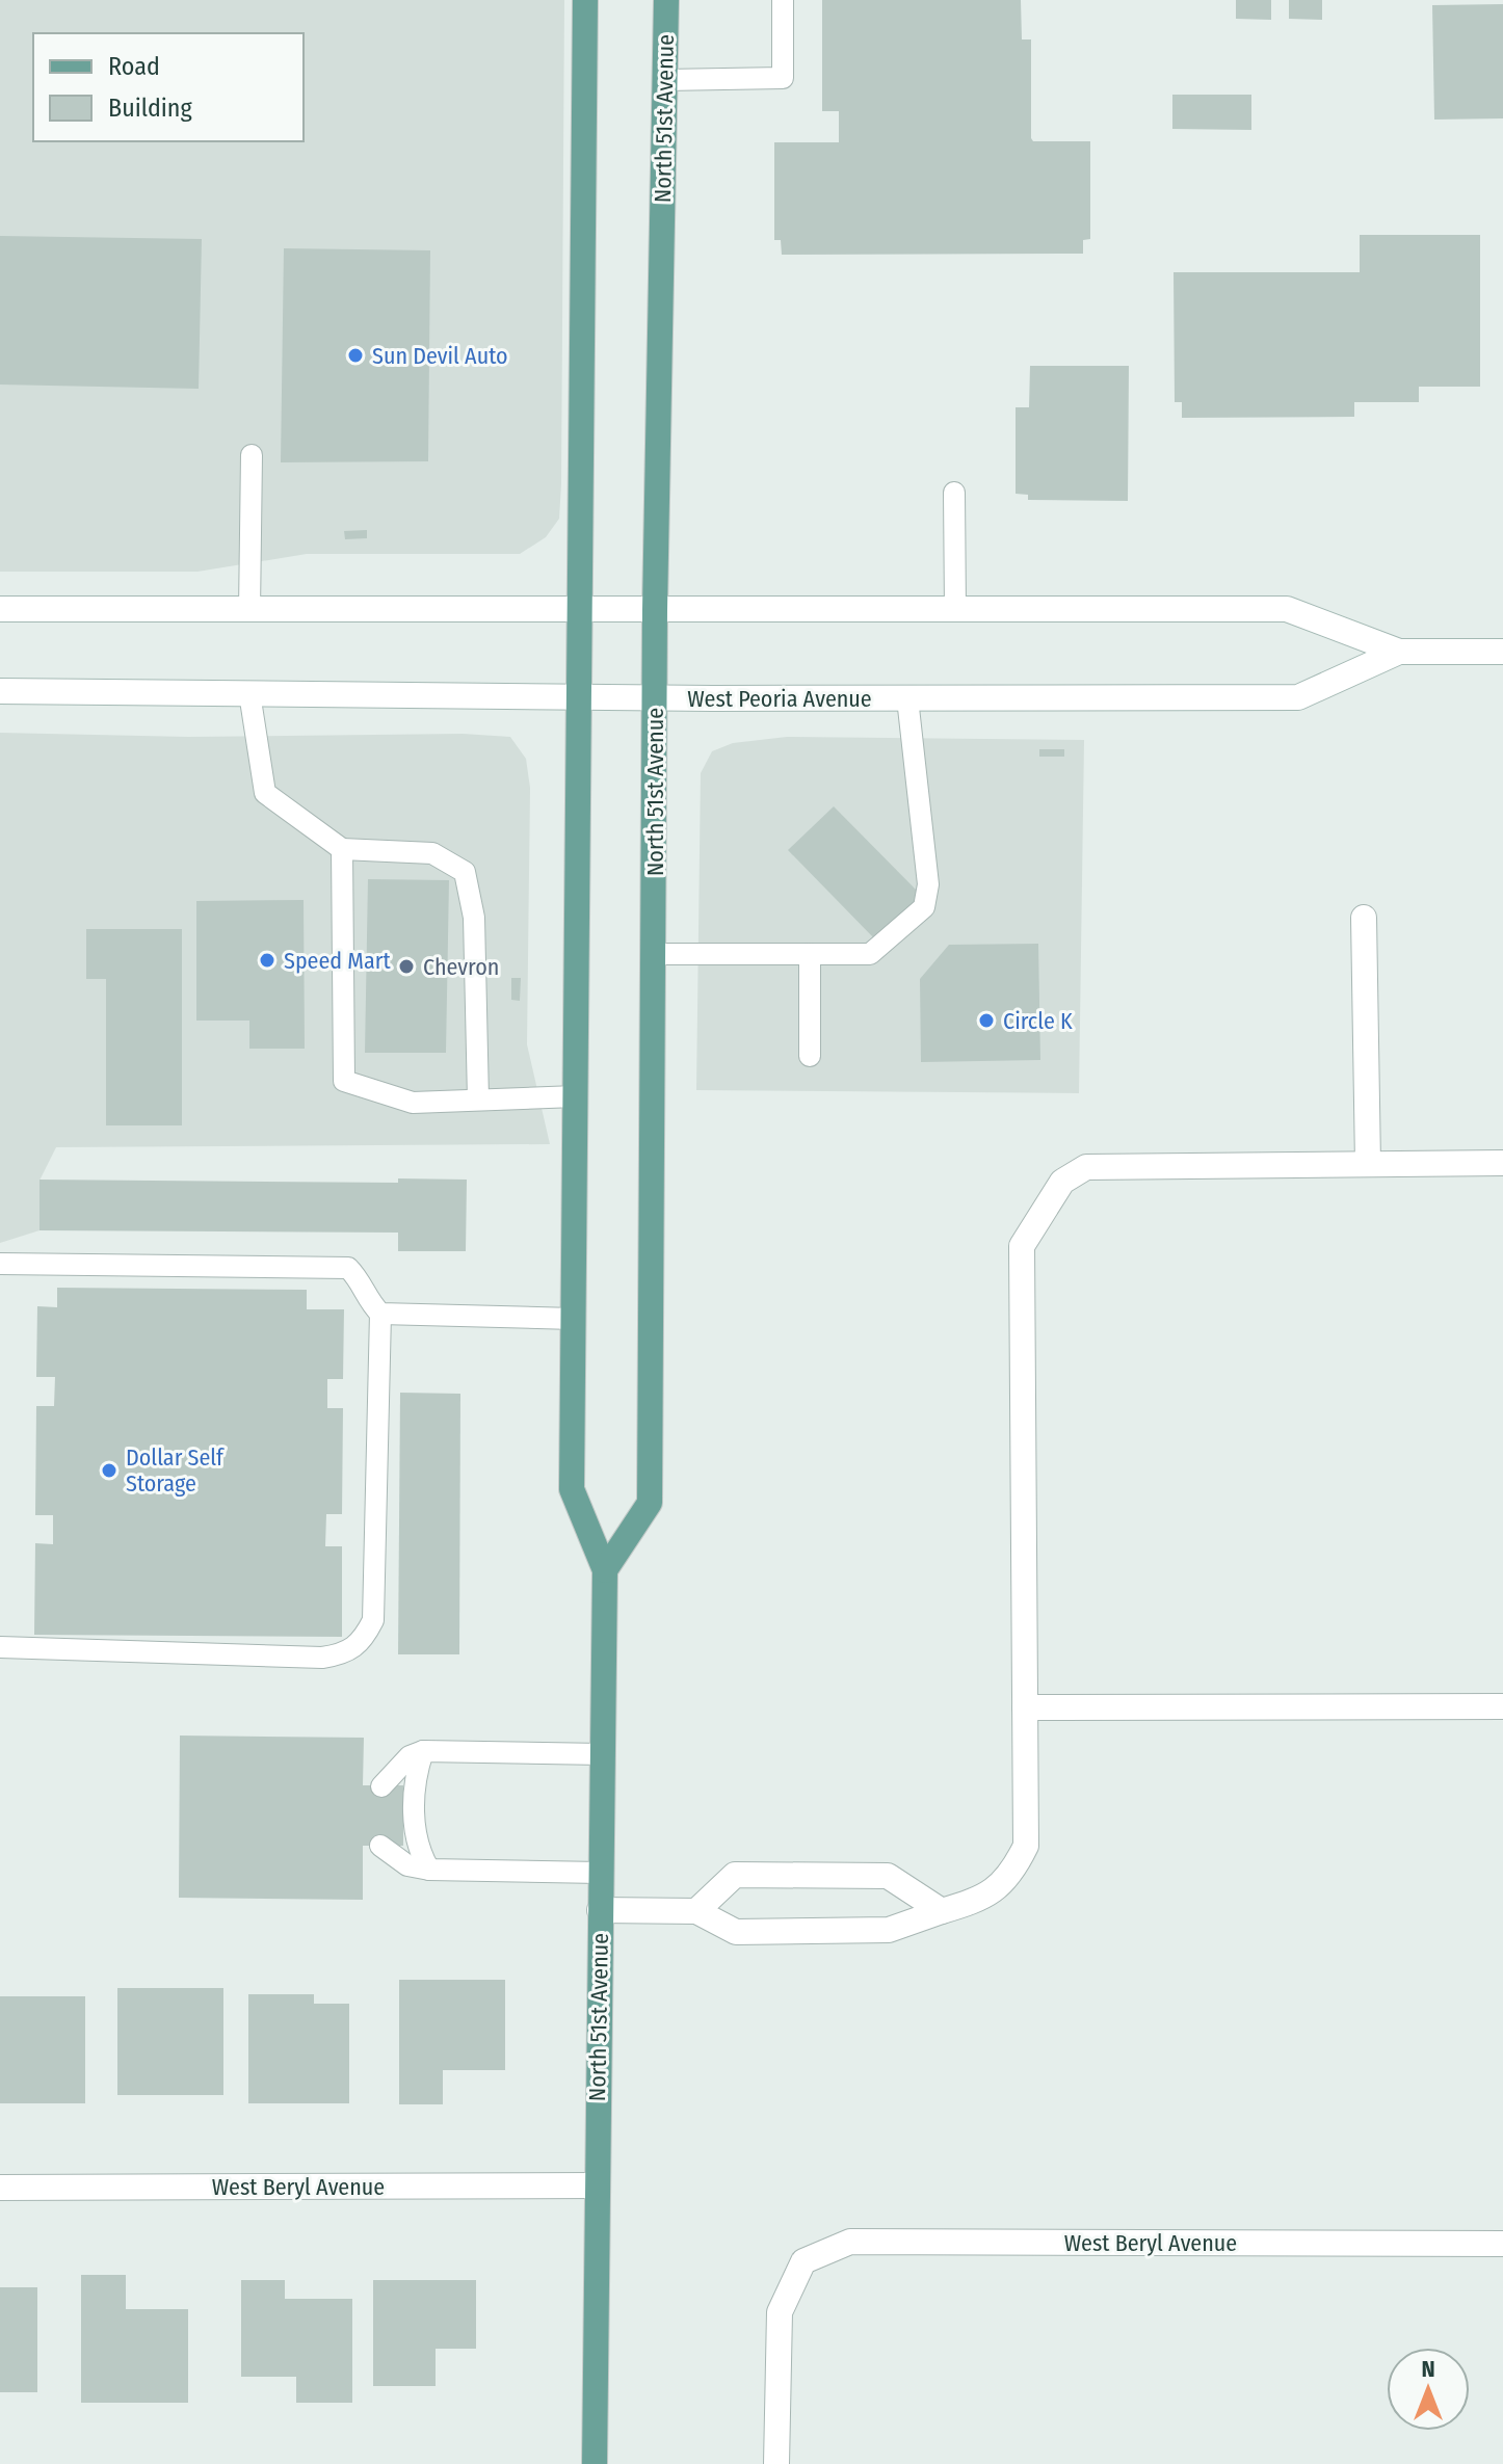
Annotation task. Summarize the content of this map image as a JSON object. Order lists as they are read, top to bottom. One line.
{"streets":{"main road":["North 51st Avenue"],"street":["West Peoria Avenue","West Beryl Avenue"]},"crossings":[["North 51st Avenue","West Peoria Avenue"],["North 51st Avenue","West Beryl Avenue"]],"places":["Sun Devil Auto","Speed Mart","Chevron","Circle K","Dollar Self Storage"],"legend":["Road","Building"],"north":"top"}
